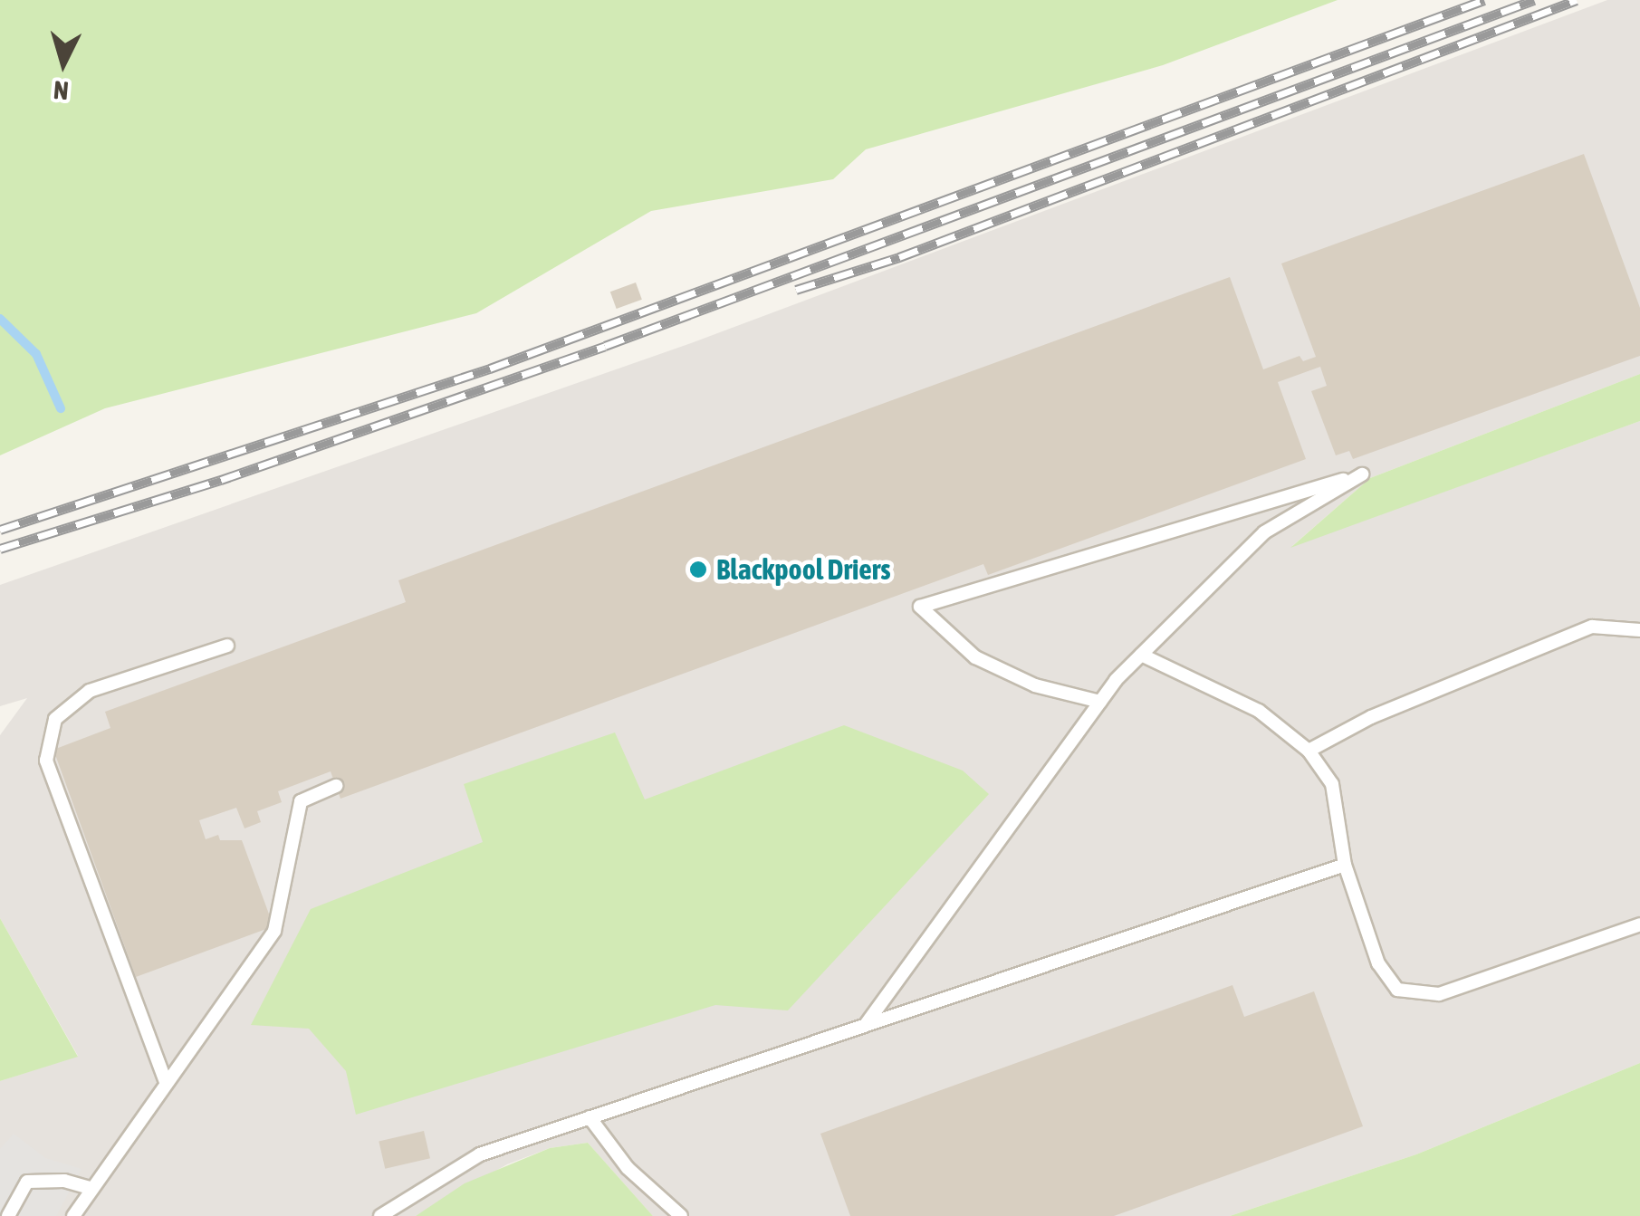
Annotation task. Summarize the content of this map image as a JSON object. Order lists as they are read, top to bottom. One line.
{"places":["Blackpool Driers"],"north":"bottom"}
